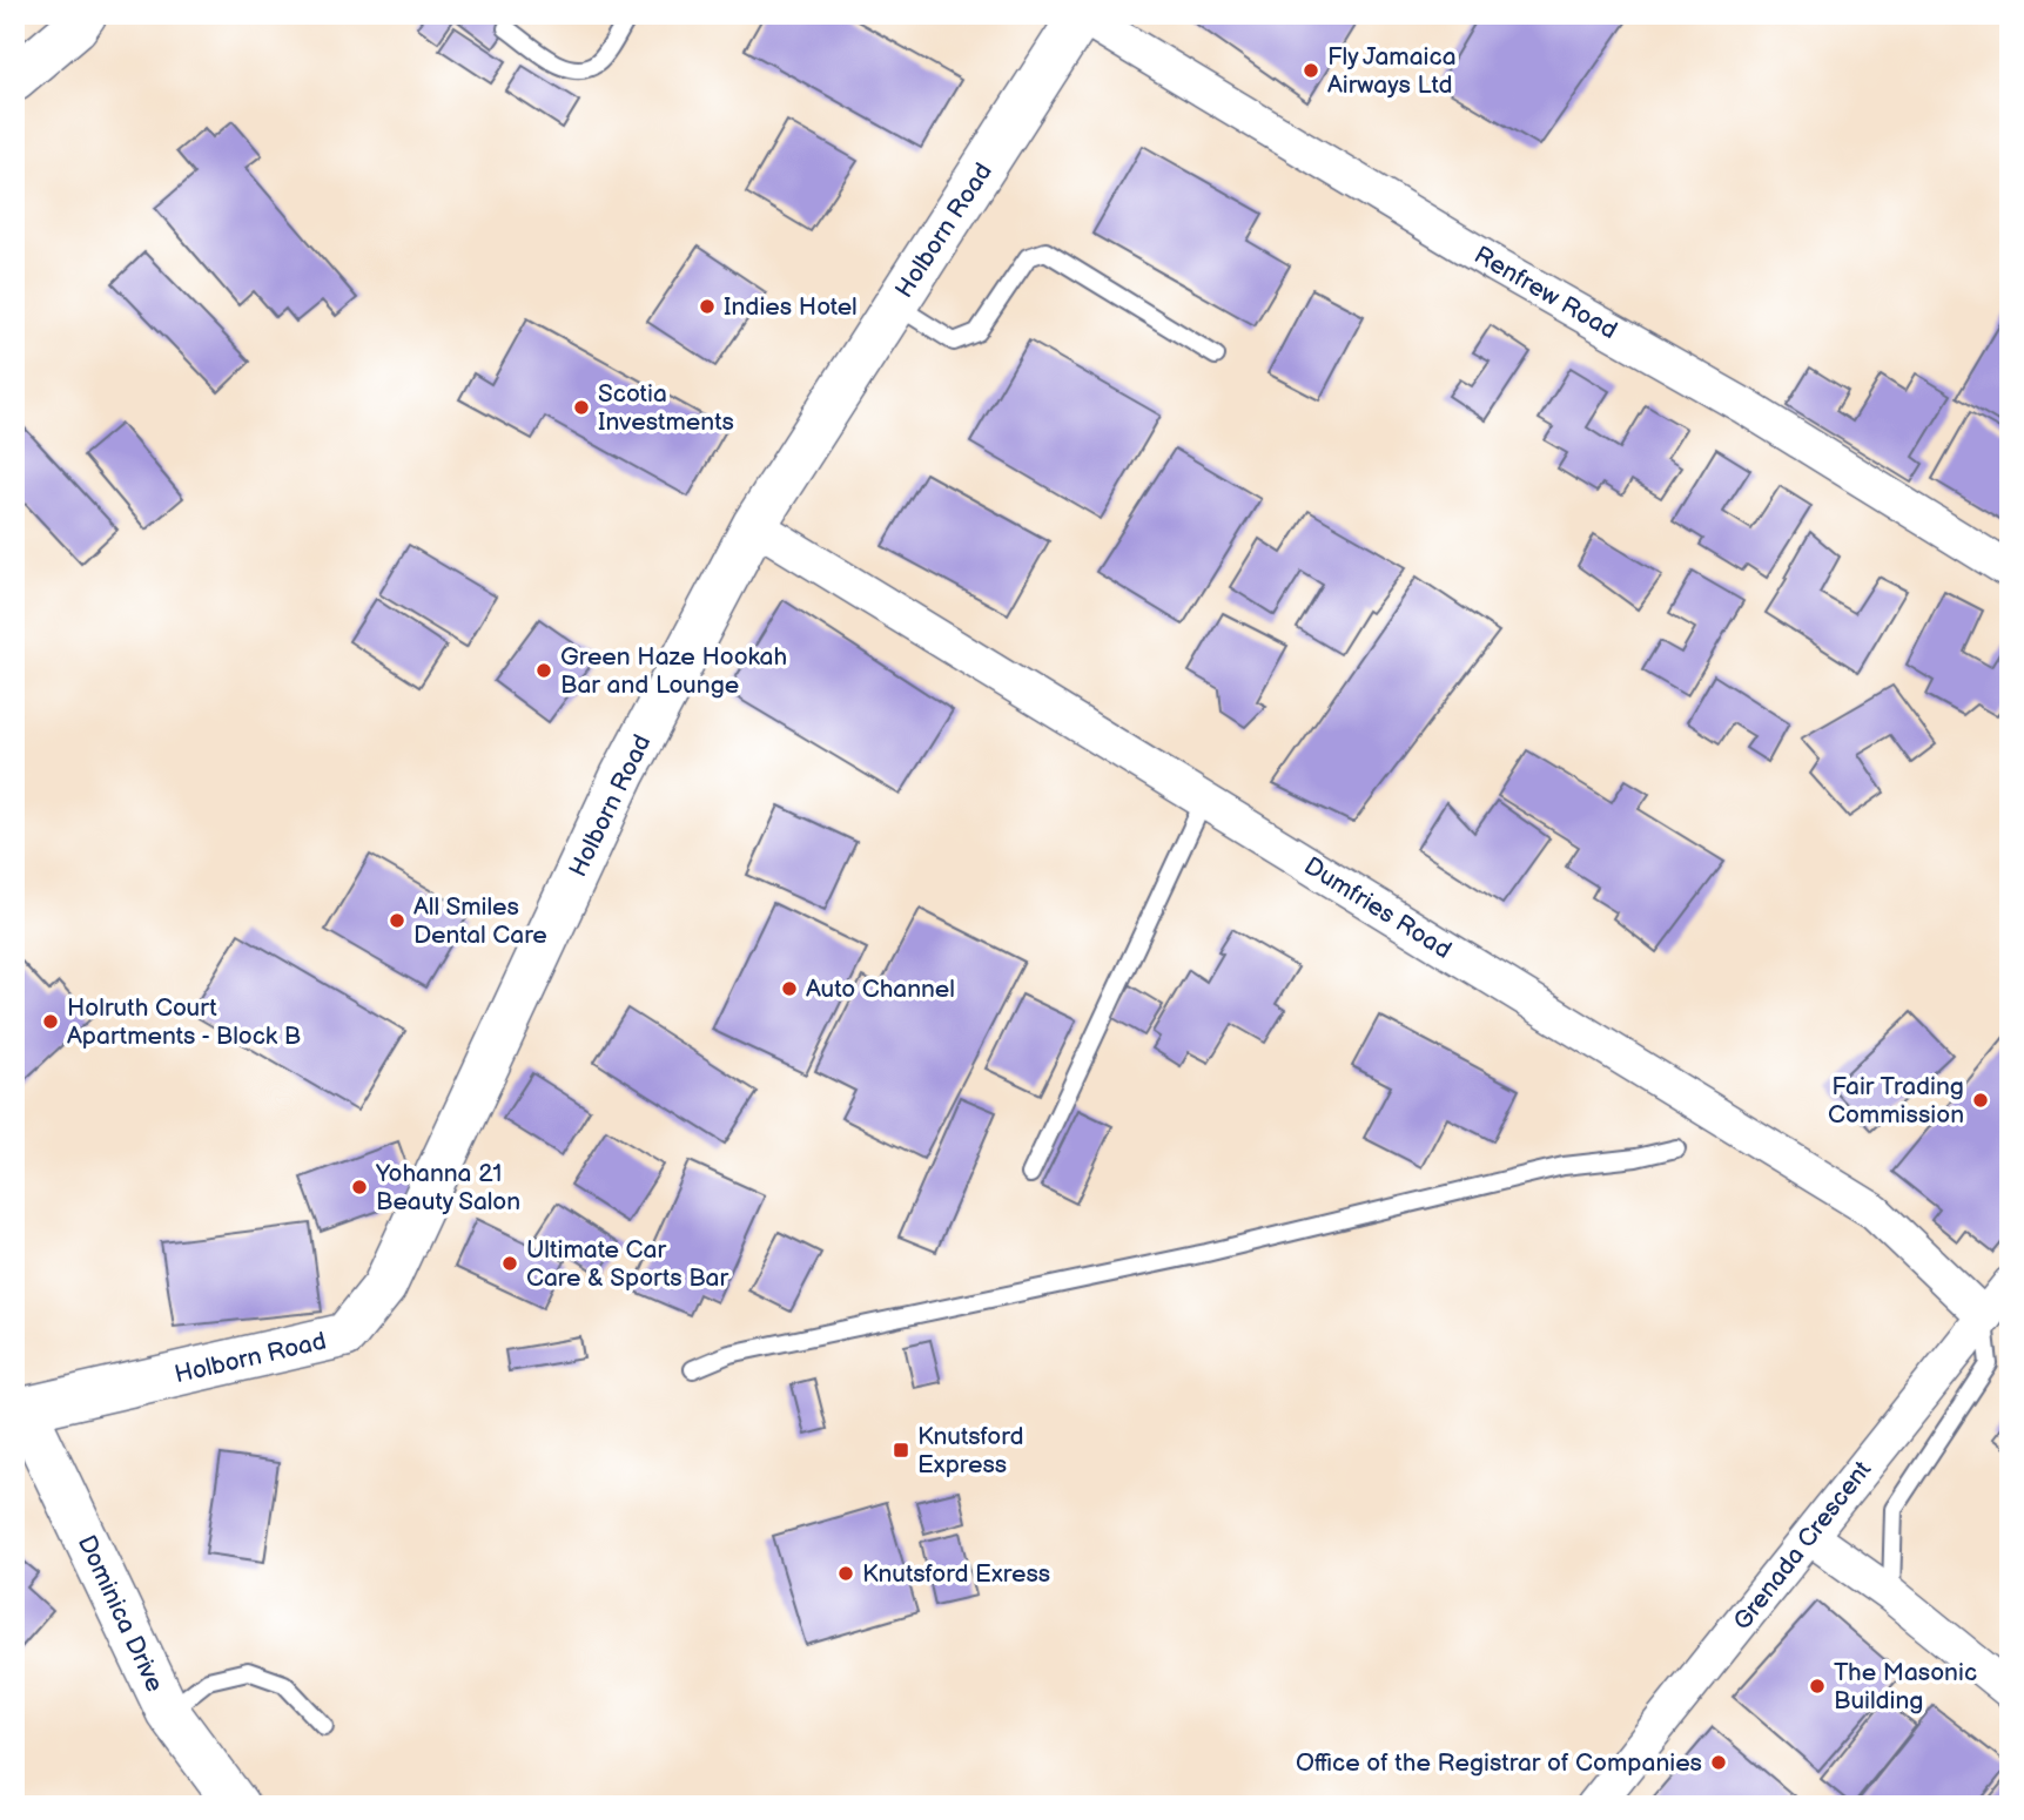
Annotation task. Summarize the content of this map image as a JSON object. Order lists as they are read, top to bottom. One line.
{"streets":{"street":["Holborn Road","Renfrew Road","Dumfries Road","Grenada Crescent","Dominica Drive"]},"crossings":[["Holborn Road","Renfrew Road"],["Holborn Road","Dumfries Road"],["Holborn Road","Dominica Drive"],["Dumfries Road","Grenada Crescent"]],"places":{"other":["Fly Jamaica Airways Ltd","Indies Hotel","Scotia Investments","Green Haze Hookah Bar and Lounge","All Smiles Dental Care","Auto Channel","Holruth Court Apartments - Block B","Fair Trading Commission","Yohanna 21 Beauty Salon","Ultimate Car Care & Sports Bar","Knutsford Exress","The Masonic Building","Office of the Registrar of Companies"],"transit":["Knutsford Express"]}}
